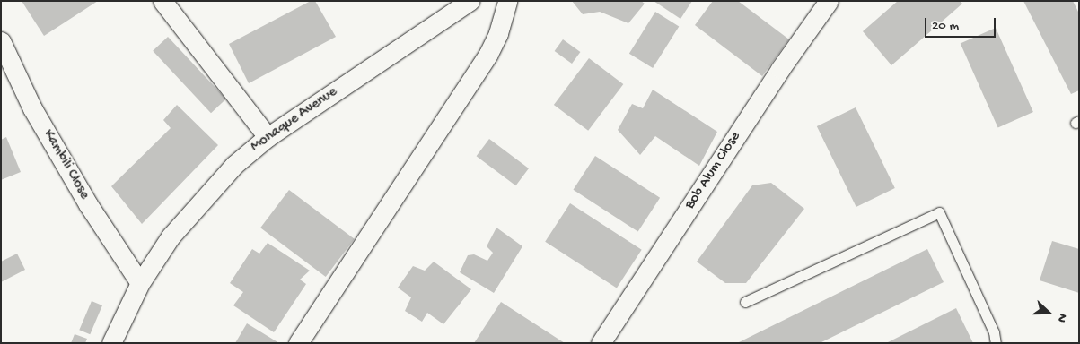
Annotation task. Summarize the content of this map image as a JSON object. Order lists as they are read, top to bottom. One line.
{"streets":{"street":["Monaque Avenue","Kambili Close","Bob Alum Close"]},"crossings":[["Monaque Avenue","Kambili Close"]],"scale_bar":"20 m","north":"right"}
